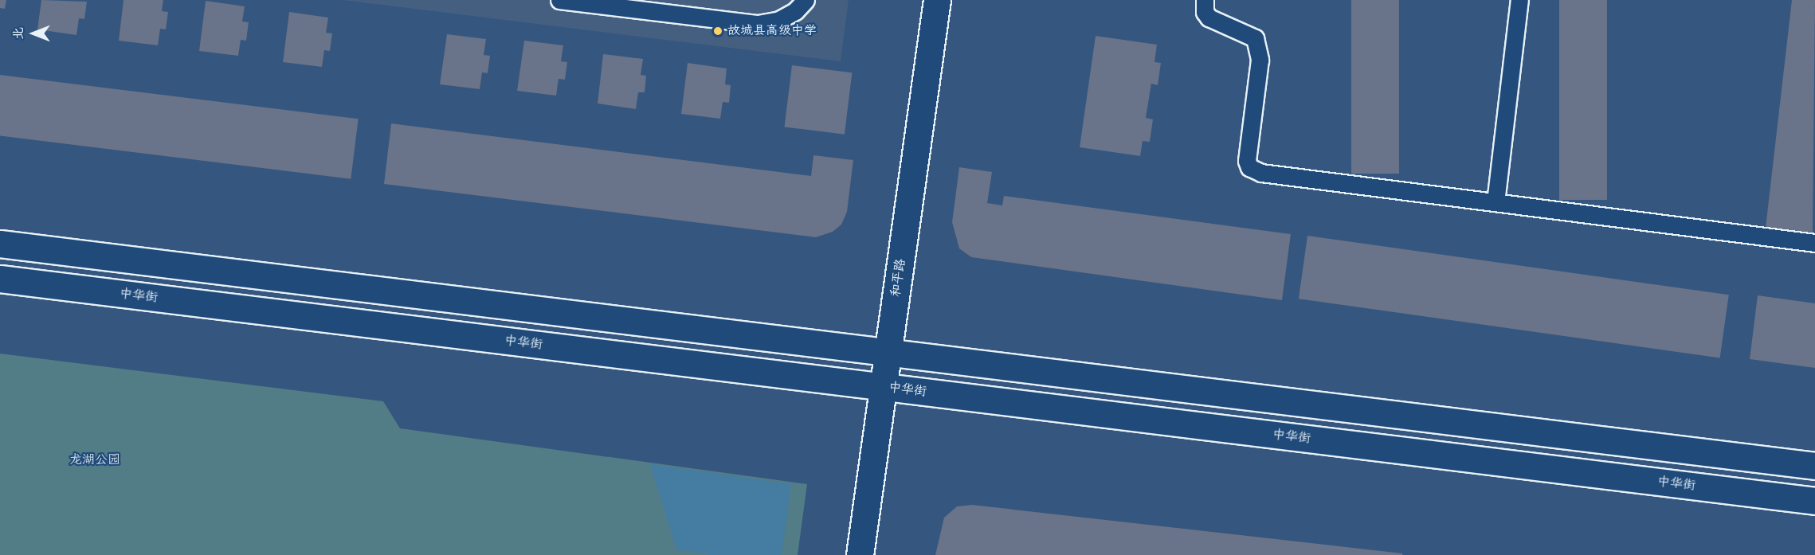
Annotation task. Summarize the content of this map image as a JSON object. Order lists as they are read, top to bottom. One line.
{"streets":{"main road":["和平路","中华街"]},"crossings":[["和平路","中华街"]],"parks":["龙湖公园"],"places":["故城县高级中学"],"north":"left"}
